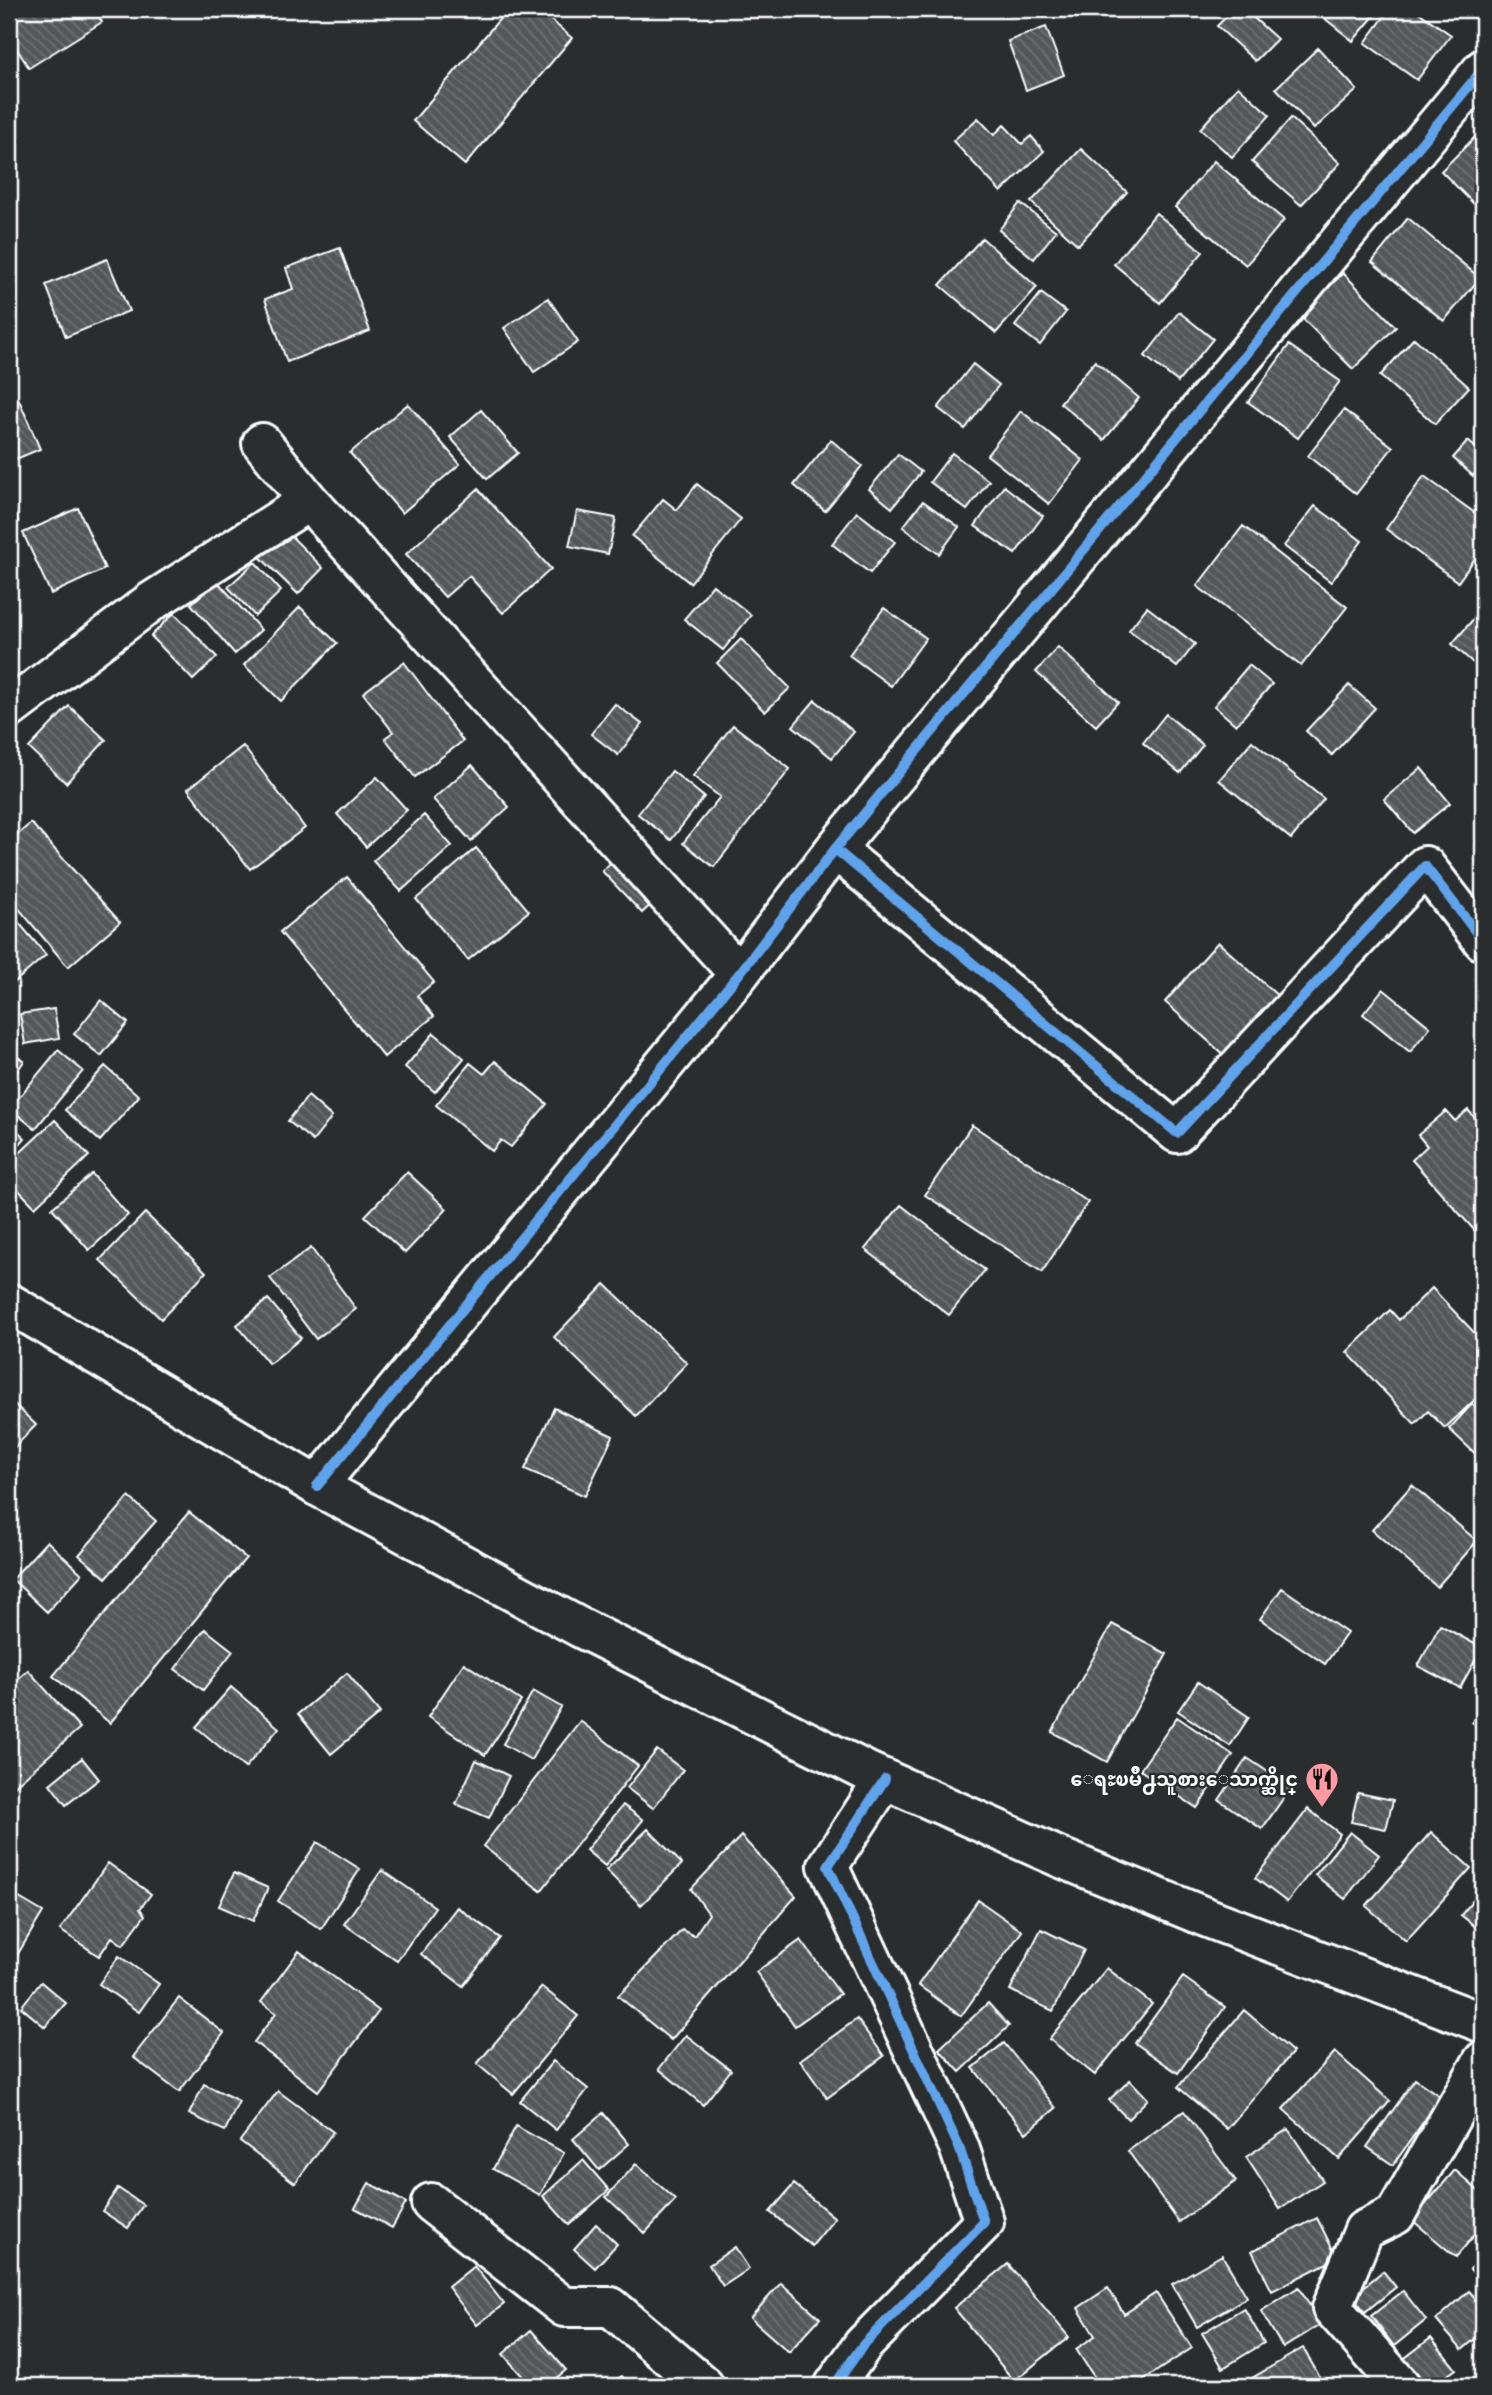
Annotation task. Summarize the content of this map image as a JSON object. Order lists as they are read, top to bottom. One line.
{"places":{"restaurant":["ေရႊၿမိဳ႕သူစားေသာက္ဆိုင္"]}}
